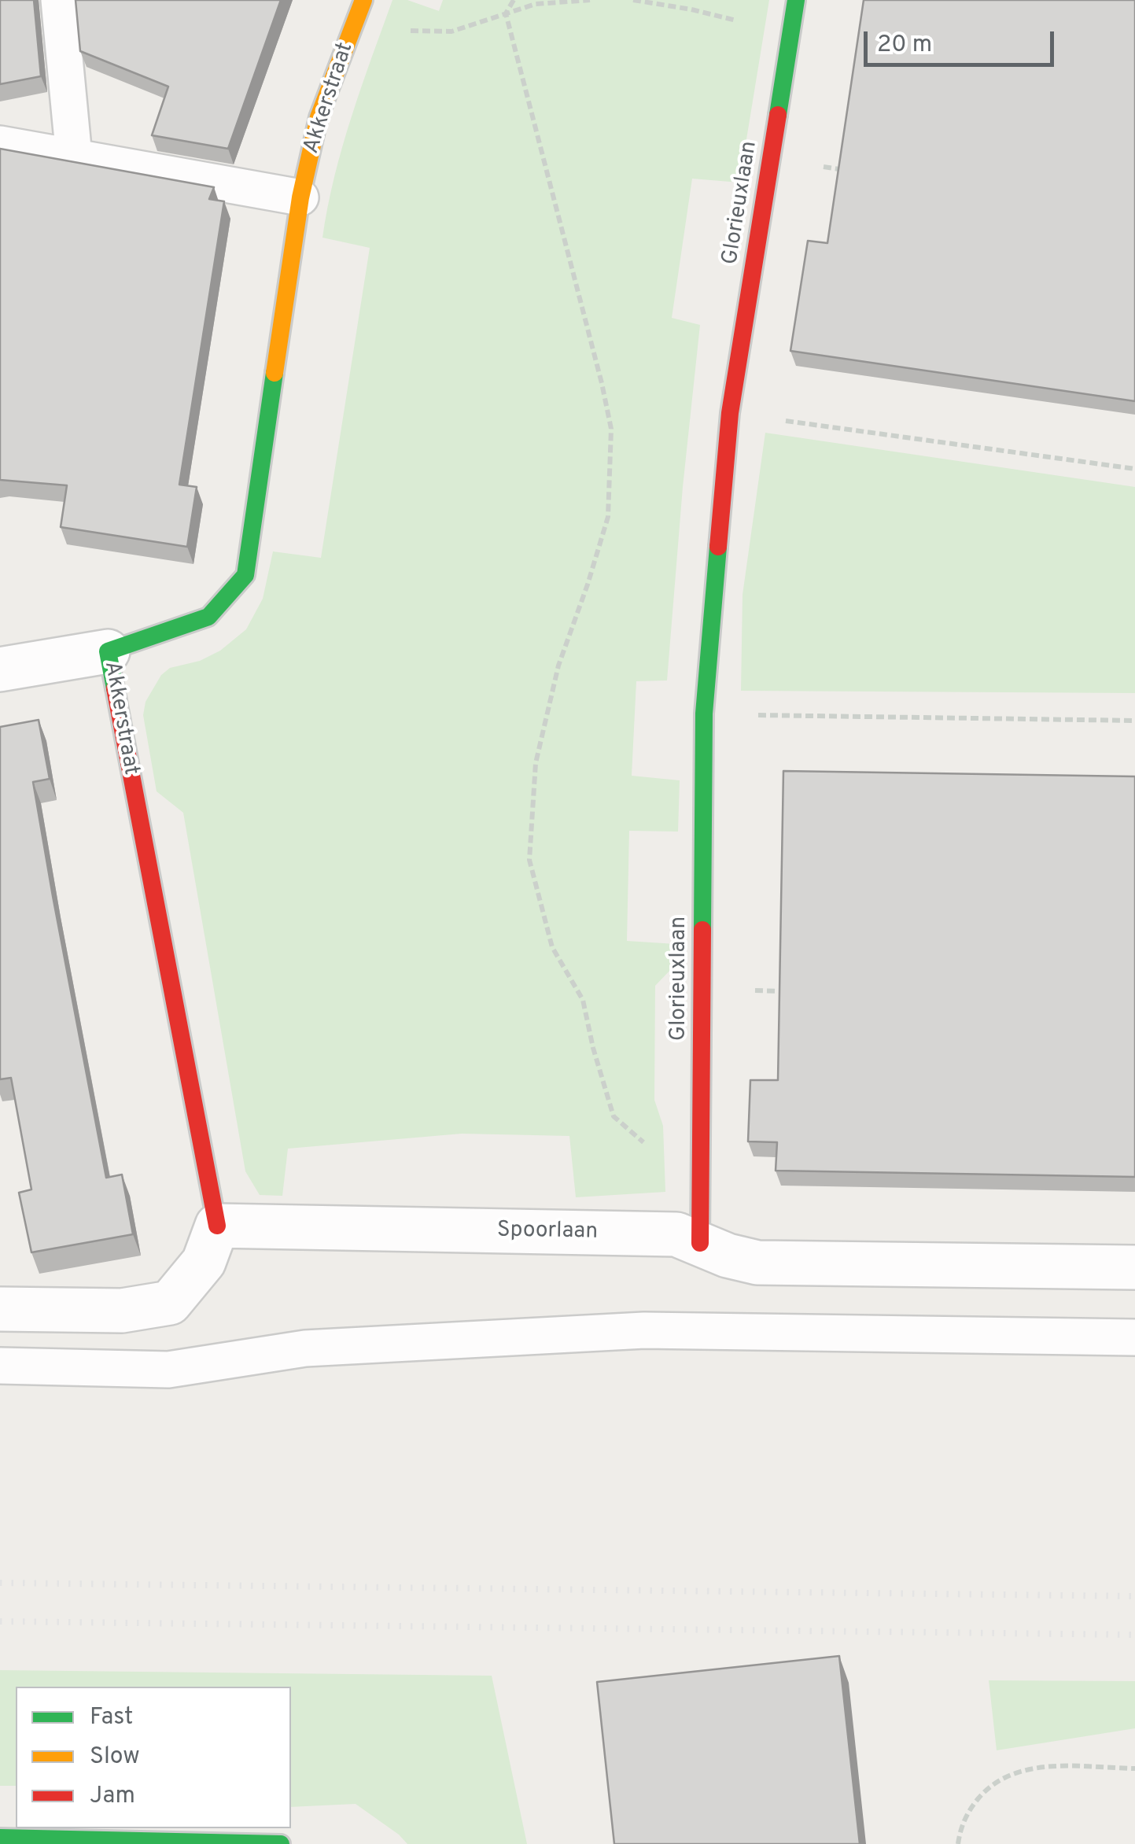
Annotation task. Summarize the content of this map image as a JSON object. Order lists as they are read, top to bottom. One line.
{"streets":{"street":["Akkerstraat","Glorieuxlaan","Spoorlaan"]},"crossings":[["Akkerstraat","Spoorlaan"],["Glorieuxlaan","Spoorlaan"]],"legend":["Fast","Slow","Jam"],"scale_bar":"20 m"}
